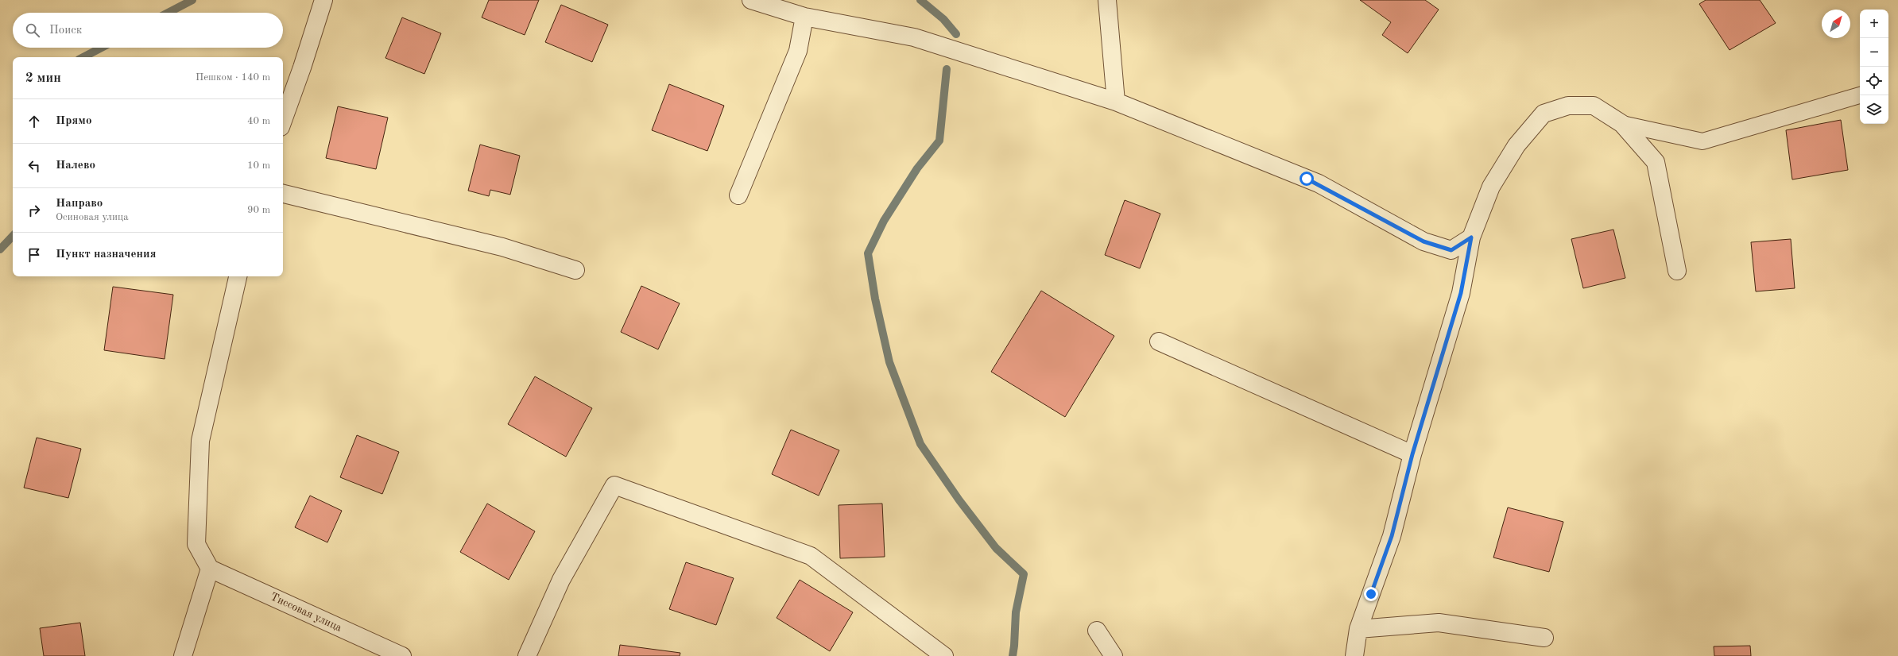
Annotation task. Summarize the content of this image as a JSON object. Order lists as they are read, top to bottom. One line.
{"streets":{"street":["Тиссовая улица"]},"north":"top right","page":{"map_buttons":["+","−"],"search":"Поиск","heading":["2 мин","Пешком · 140 m"],"list":[["Прямо","40 m"],["Налево","10 m"],["Направо","Осиновая улица","90 m"],"Пункт назначения"]}}
